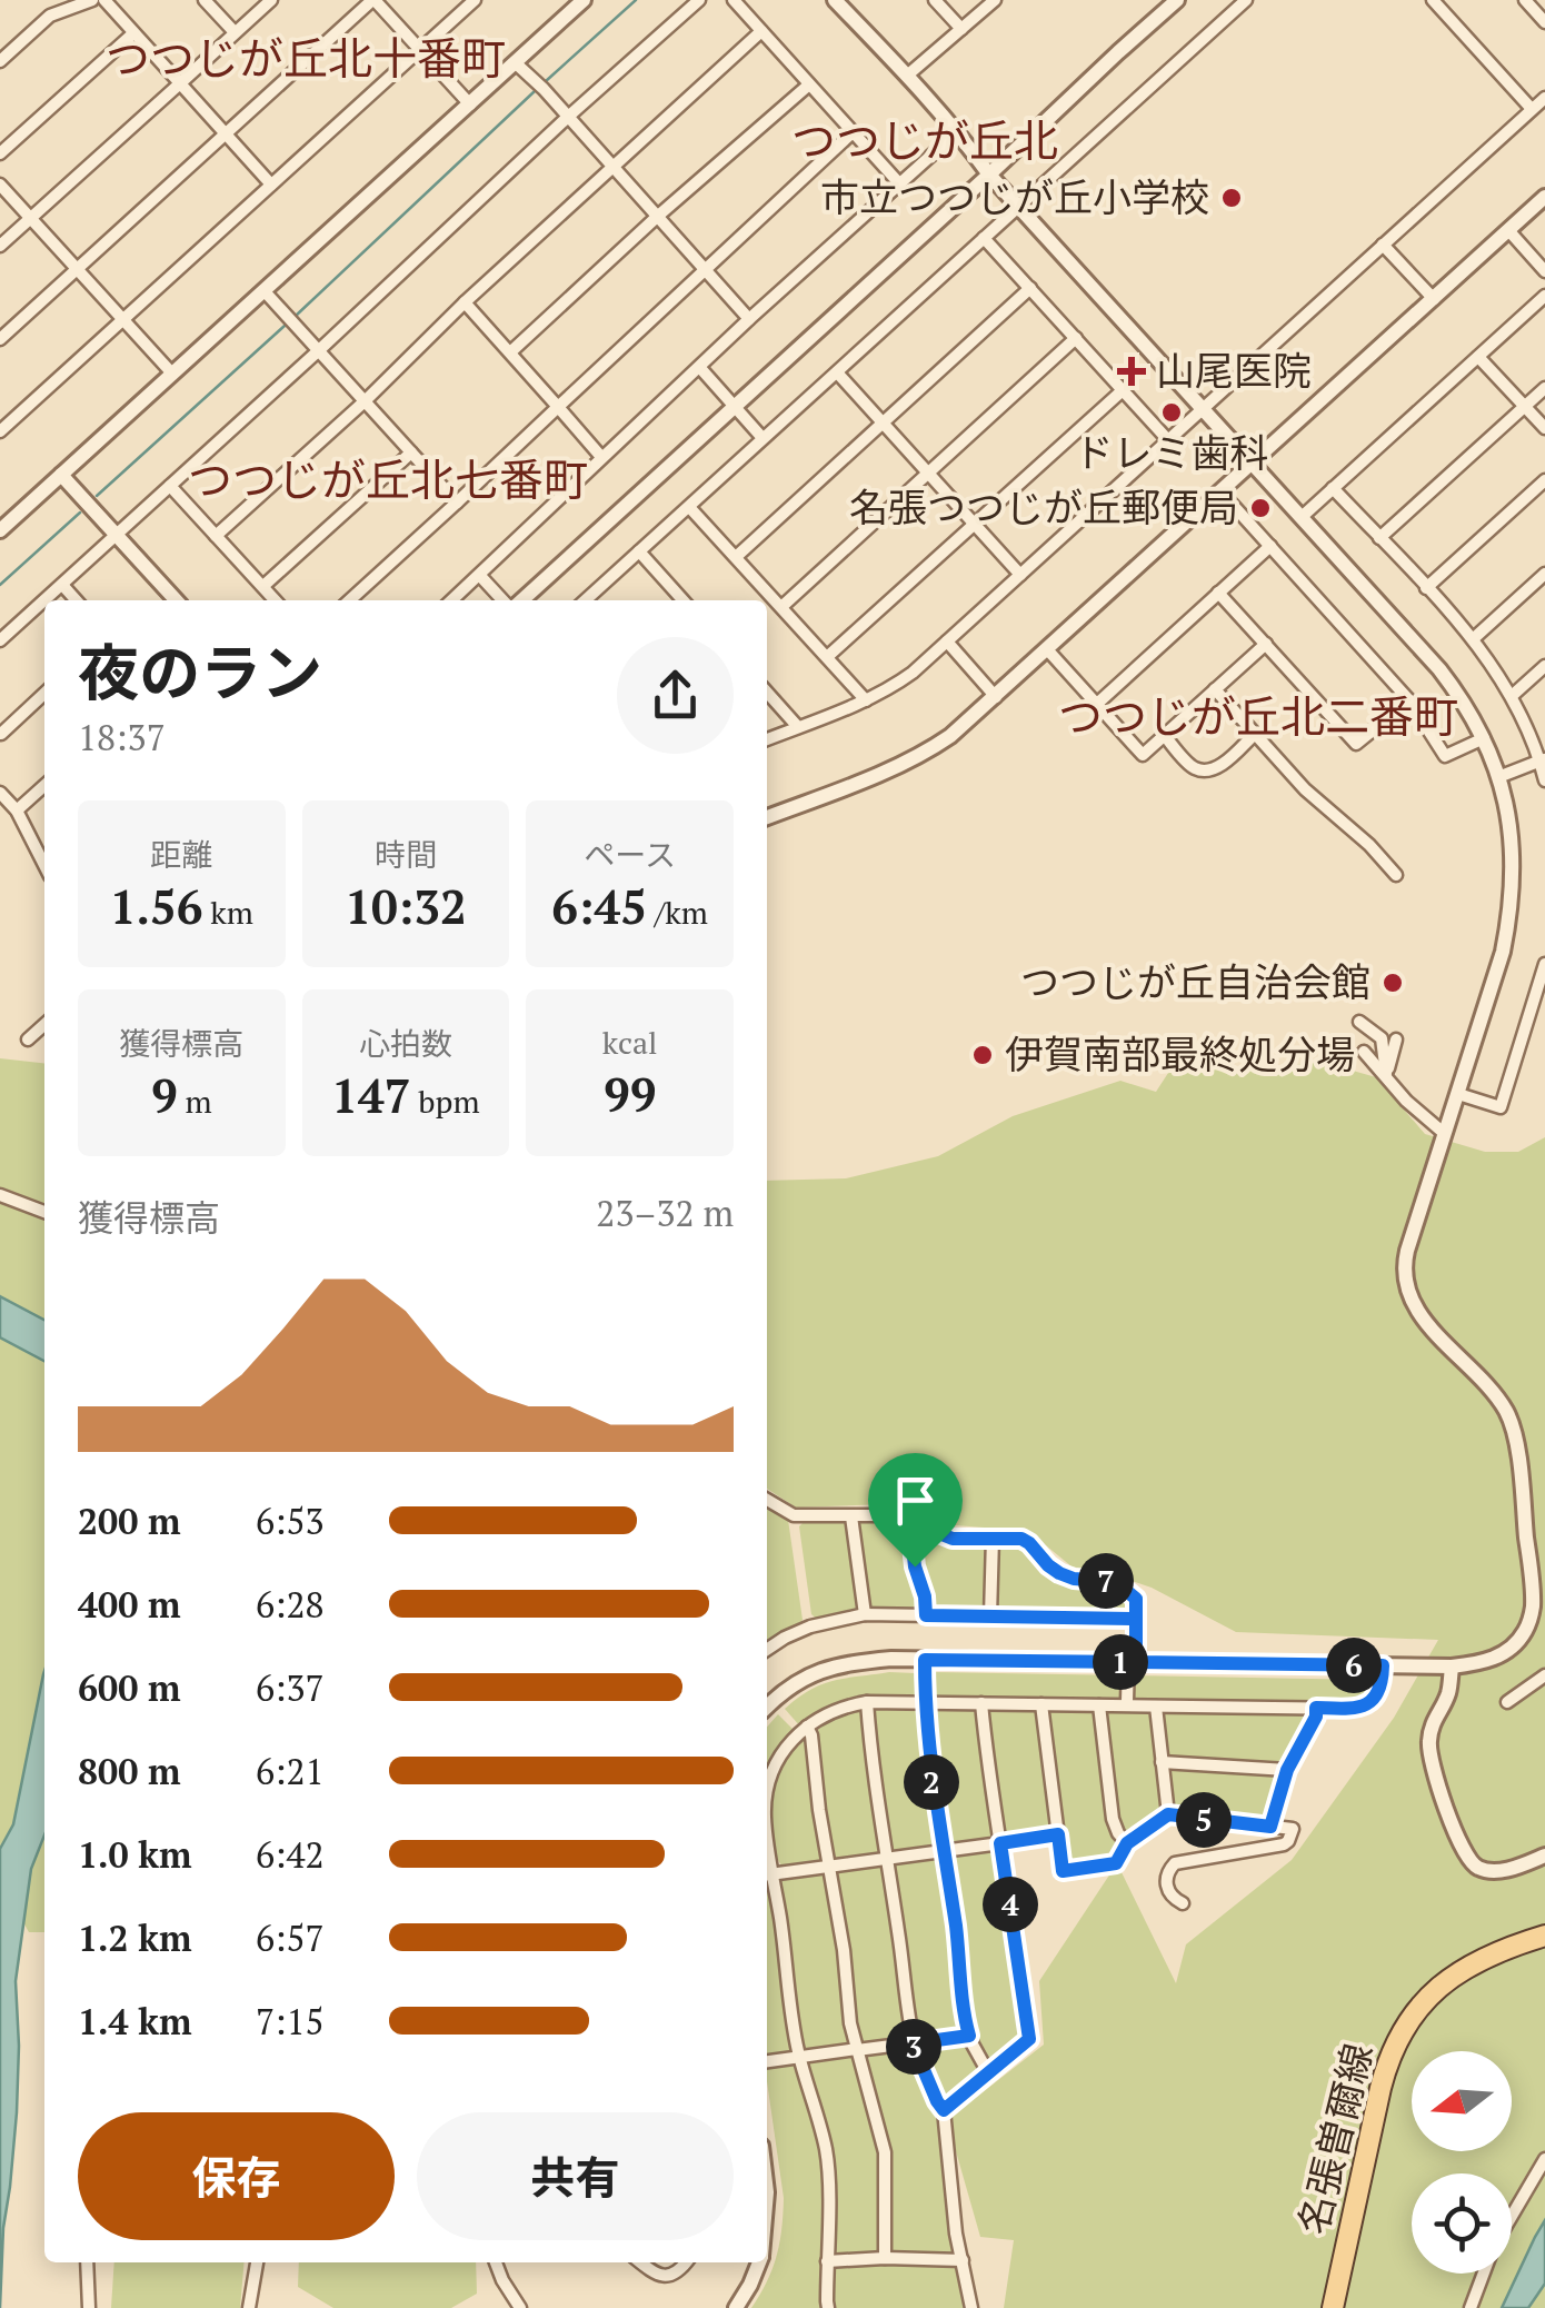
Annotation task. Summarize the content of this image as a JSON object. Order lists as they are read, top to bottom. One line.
{"streets":{"main road":["名張曽爾線"]},"districts":["つつじが丘北十番町","つつじが丘北","つつじが丘北七番町","つつじが丘北二番町"],"places":{"other":["市立つつじが丘小学校","ドレミ歯科","名張つつじが丘郵便局","つつじが丘自治会館","伊賀南部最終処分場"],"health":["山尾医院"]},"north":"left","page":{"heading":["夜のラン","18:37"],"stats":[["距離","1.56 km"],["時間","10:32"],["ペース","6:45 /km"],["獲得標高","9 m"],["心拍数","147 bpm"],["kcal","99"]],"chart":["獲得標高","23–32 m"],"list":[{"name":"200 m","note":"6:53"},{"name":"400 m","note":"6:28"},{"name":"600 m","note":"6:37"},{"name":"800 m","note":"6:21"},{"name":"1.0 km","note":"6:42"},{"name":"1.2 km","note":"6:57"},{"name":"1.4 km","note":"7:15"}],"pins":["7","1","6","2","5","4","3"],"buttons":["保存","共有"]}}
